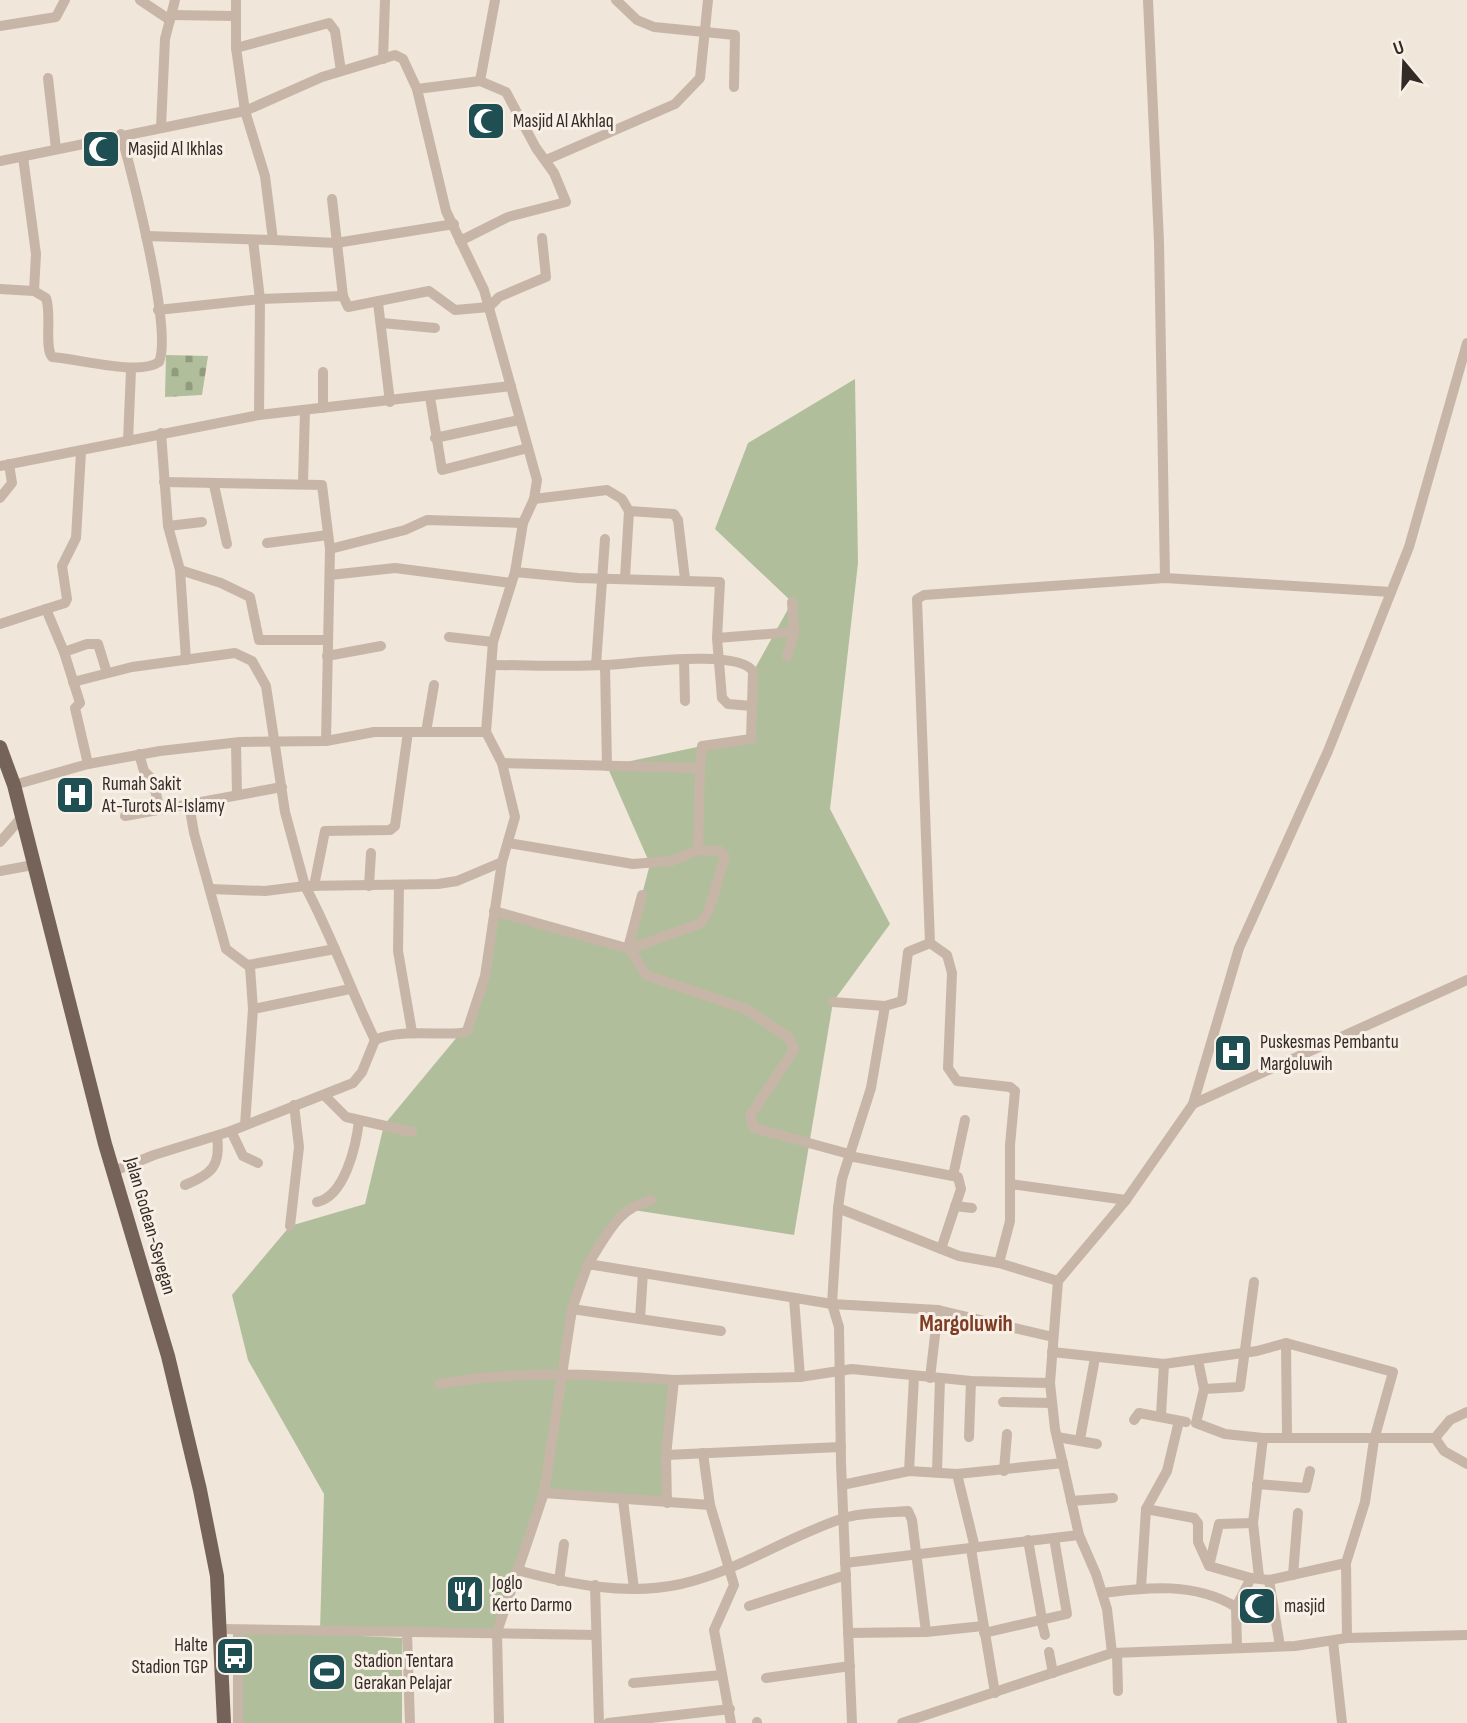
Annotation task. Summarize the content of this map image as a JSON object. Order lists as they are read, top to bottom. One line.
{"streets":{"main road":["Jalan Godean-Seyegan"]},"districts":["Margoluwih"],"places":{"mosque":["Masjid Al Akhlaq","Masjid Al Ikhlas","masjid"],"hospital":["Rumah Sakit At-Turots Al-Islamy","Puskesmas Pembantu Margoluwih"],"restaurant":["Joglo Kerto Darmo"],"bus stop":["Halte Stadion TGP"],"sports":["Stadion Tentara Gerakan Pelajar"]},"north":"top"}
